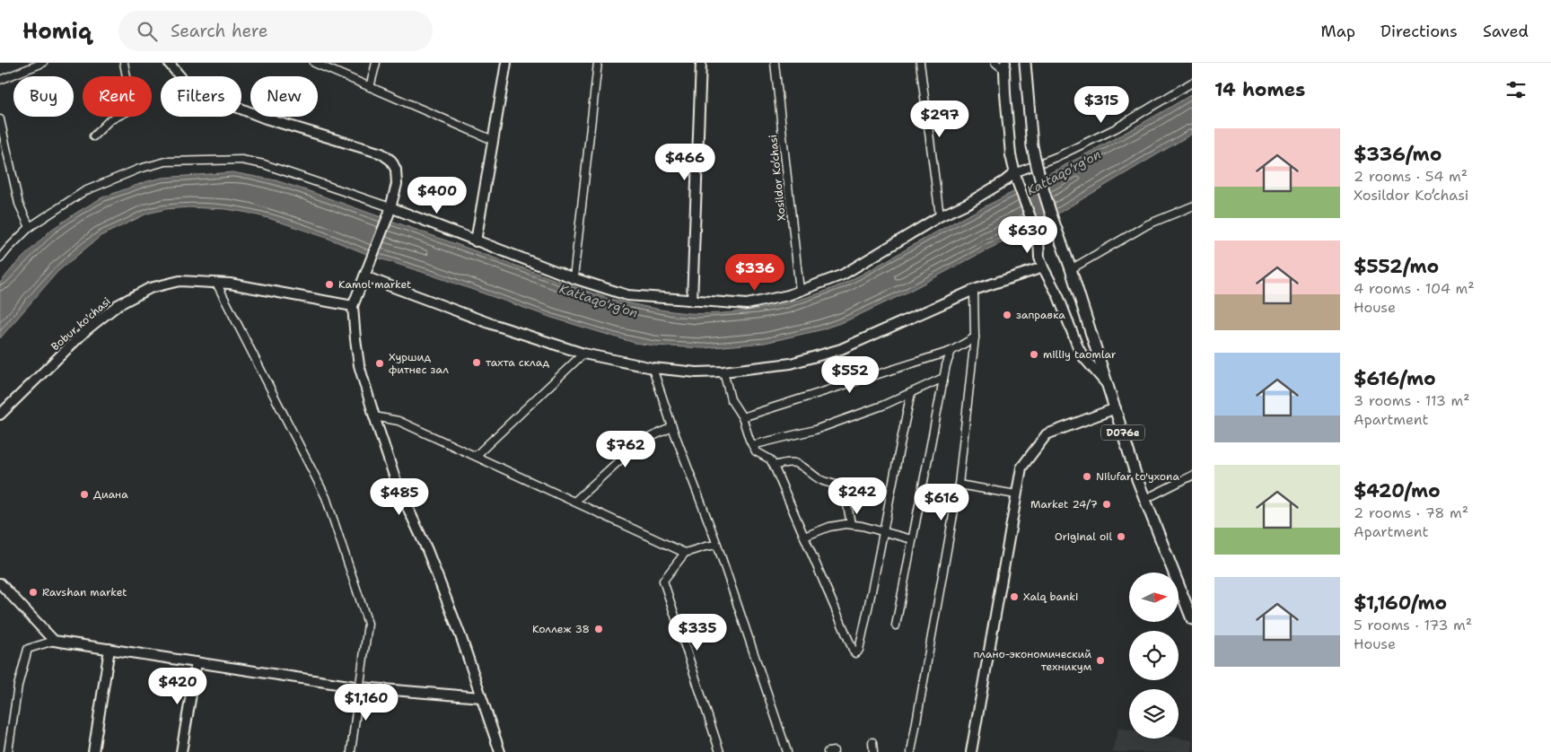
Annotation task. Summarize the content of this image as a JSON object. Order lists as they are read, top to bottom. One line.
{"streets":{"main road":["D076e"],"street":["Xosildor Ko’chasi","Bobur ko'chasi"]},"water":["Kattaqo'rg'on"],"places":["Kamol market","заправка","milliy taomlar","тахта склад","Хуршид фитнес зал","Nilufar to'yxona","Диана","Market 24/7","Original oil","Ravshan market","Xalq banki","Коллеж 38","плано-экономический техникум"],"north":"right","page":{"header":"Homiq","search":"Search here","nav":["Map","Directions","Saved"],"heading":"14 homes","chip":["Buy","Rent","Filters","New"],"price":["$315","$297","$466","$400","$630","$336","$552","$762","$242","$485","$616","$335","$420","$1,160"],"list":[{"name":"$336/mo","note":"2 rooms · 54 m² · Xosildor Ko’chasi"},{"name":"$552/mo","note":"4 rooms · 104 m² · House"},{"name":"$616/mo","note":"3 rooms · 113 m² · Apartment"},{"name":"$420/mo","note":"2 rooms · 78 m² · Apartment"},{"name":"$1,160/mo","note":"5 rooms · 173 m² · House"}]}}
